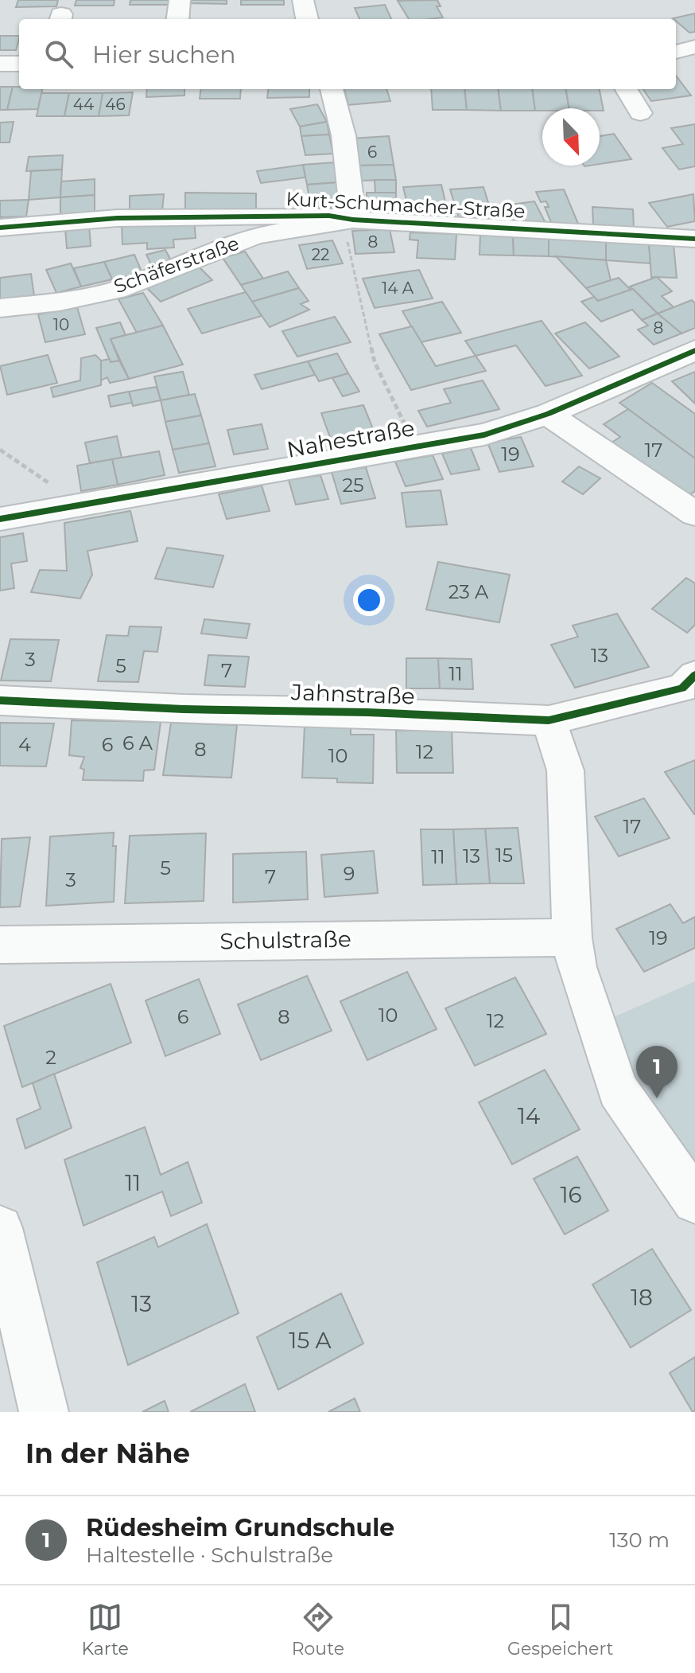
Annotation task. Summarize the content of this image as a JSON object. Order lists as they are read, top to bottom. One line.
{"streets":{"street":["Kurt-Schumacher-Straße","Schäferstraße","Nahestraße","Jahnstraße","Schulstraße"]},"crossings":[["Kurt-Schumacher-Straße","Schäferstraße"]],"house_numbers":["44","46","6","8","22","14 A","10","8","17","19","25","23 A","13","3","5","7","11","6 A","4","6","8","12","10","17","15","13","11","5","9","7","3","19","10","6","8","12","2","14","11","16","18","13","15 A"],"north":"bottom right","page":{"search":"Hier suchen","pins":"1","heading":"In der Nähe","list":[{"mark":"1","name":"Rüdesheim Grundschule","note":"Haltestelle · Schulstraße","value":"130 m"}],"nav":["Karte","Route","Gespeichert"]}}
